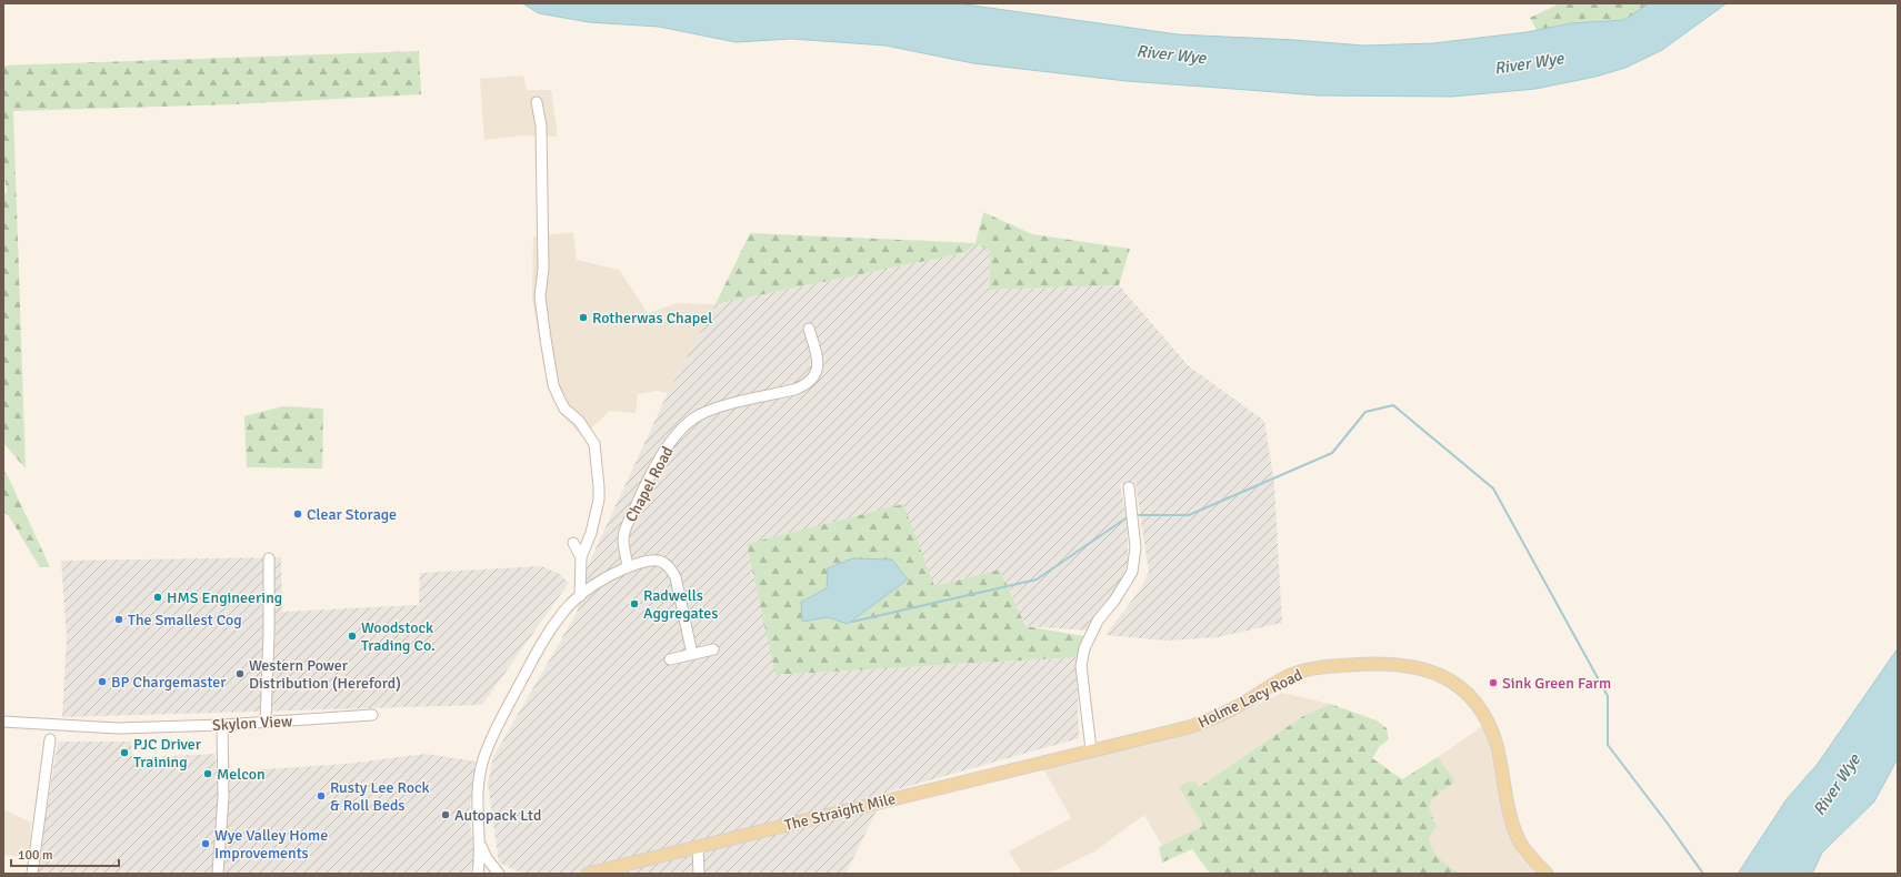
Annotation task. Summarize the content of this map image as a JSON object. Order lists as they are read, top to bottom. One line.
{"streets":{"main road":["Holme Lacy Road","The Straight Mile"],"street":["Chapel Road","Skylon View"]},"crossings":[["Holme Lacy Road","The Straight Mile"]],"water":["River Wye"],"places":["Rotherwas Chapel","Clear Storage","HMS Engineering","Radwells Aggregates","The Smallest Cog","Woodstock Trading Co.","Western Power Distribution (Hereford)","BP Chargemaster","Sink Green Farm","PJC Driver Training","Melcon","Rusty Lee Rock & Roll Beds","Autopack Ltd","Wye Valley Home Improvements"],"scale_bar":"100 m"}
